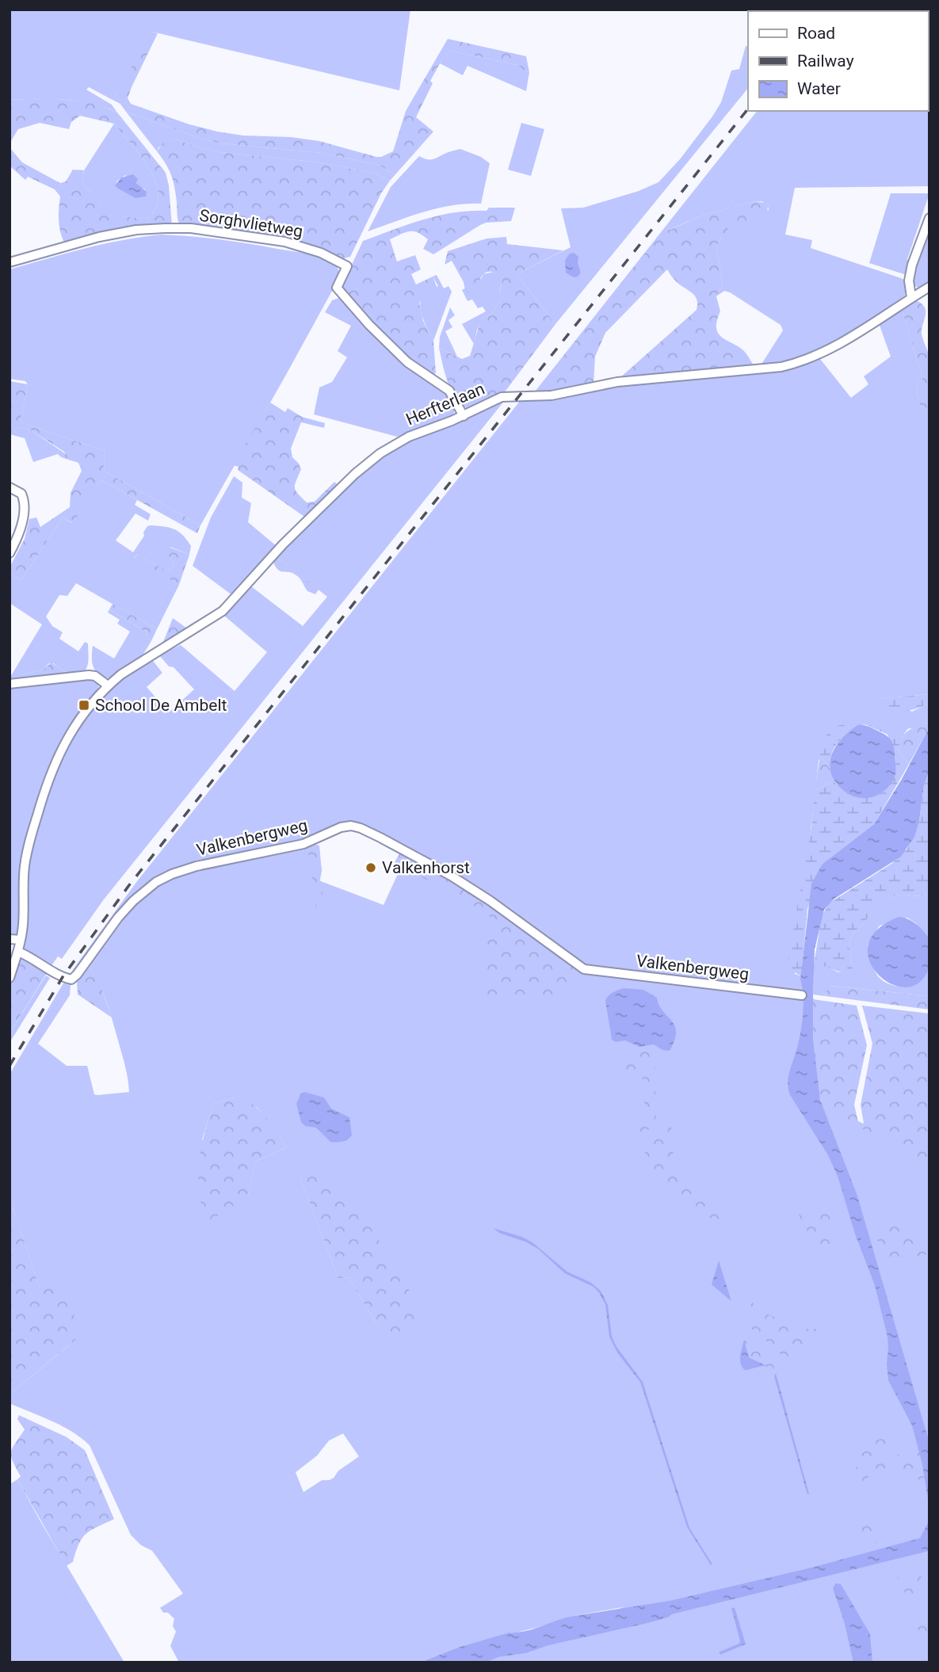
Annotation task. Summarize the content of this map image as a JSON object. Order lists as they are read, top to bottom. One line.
{"streets":{"street":["Sorghvlietweg","Herfterlaan","Valkenbergweg"]},"crossings":[["Sorghvlietweg","Herfterlaan"],["Herfterlaan","Valkenbergweg"]],"places":{"transit":["School De Ambelt"],"other":["Valkenhorst"]},"legend":["Road","Railway","Water"]}
